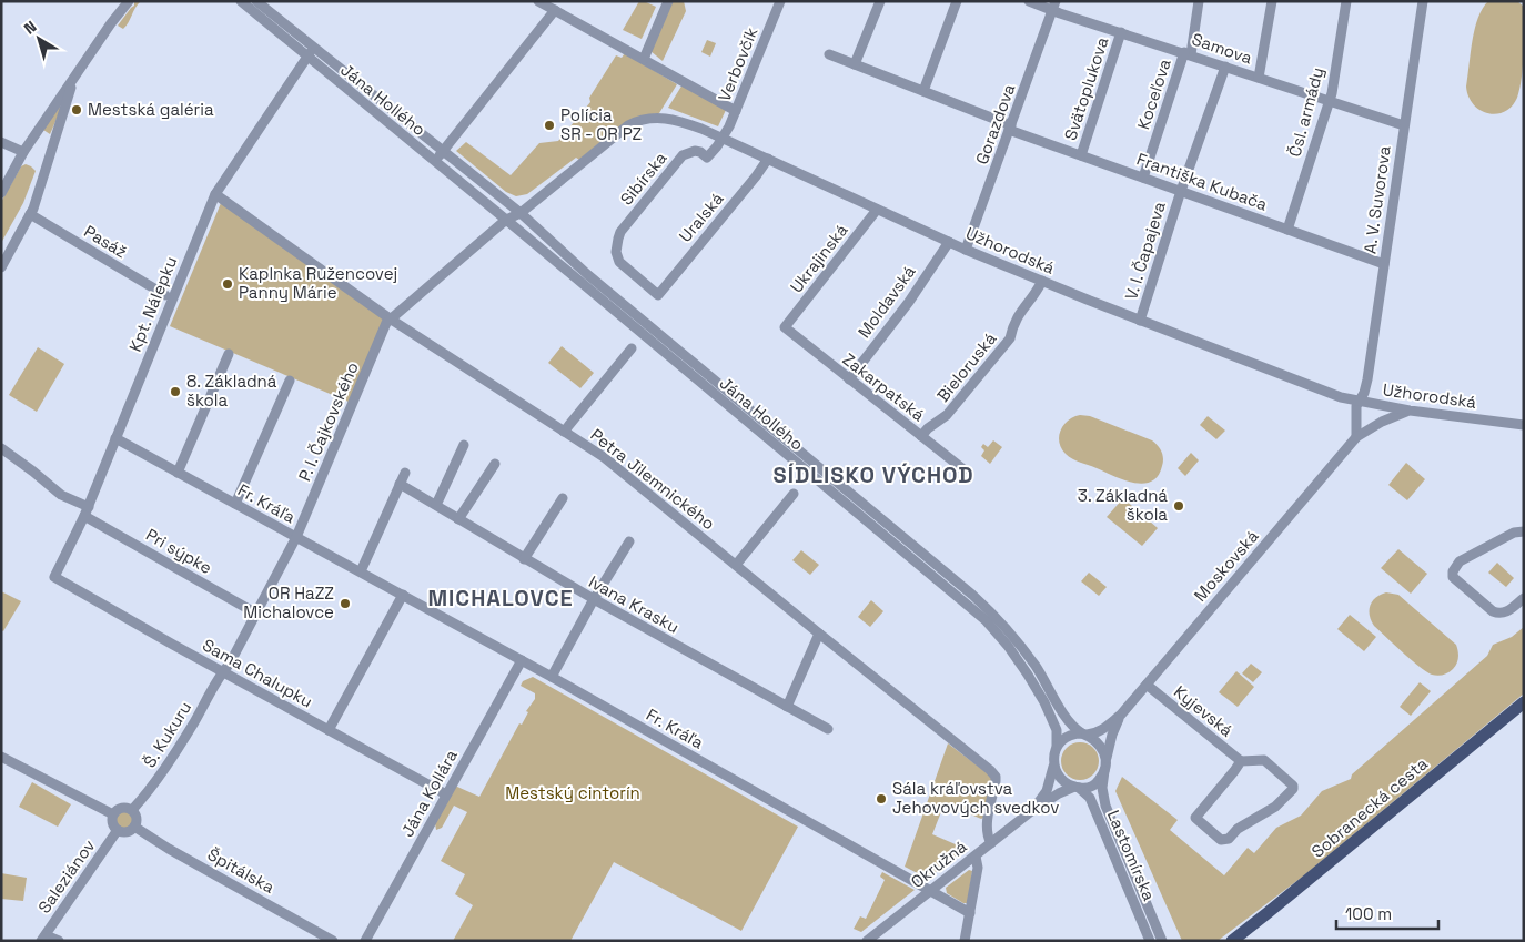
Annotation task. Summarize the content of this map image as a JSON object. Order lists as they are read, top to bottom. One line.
{"streets":{"main road":["Sobranecká cesta"],"street":["Samova","Verbovčík","Svätoplukova","Koceľova","Jána Hollého","Čsl. armády","Gorazdova","Sibírska","Františka Kubača","A. V. Suvorova","Uralská","Pasáž","Užhorodská","V. I. Čapajeva","Ukrajinská","Moldavská","Kpt. Nálepku","Bieloruská","Zakarpatská","P. I. Čajkovského","Petra Jilemnického","Fr. Kráľa","Pri sýpke","Moskovská","Ivana Krasku","Sama Chalupku","Kyjevská","Š. Kukuru","Jána Kollára","Lastomírska","Okružná","Špitálska","Saleziánov"]},"crossings":[["Samova","Svätoplukova"],["Samova","Koceľova"],["Samova","Čsl. armády"],["Samova","Gorazdova"],["Samova","A. V. Suvorova"],["Samova","V. I. Čapajeva"],["Verbovčík","Sibírska"],["Verbovčík","Užhorodská"],["Svätoplukova","Františka Kubača"],["Koceľova","Františka Kubača"],["Jána Hollého","Užhorodská"],["Jána Hollého","Kpt. Nálepku"],["Jána Hollého","P. I. Čajkovského"],["Jána Hollého","Lastomírska"],["Čsl. armády","Františka Kubača"],["Gorazdova","Františka Kubača"],["Gorazdova","Užhorodská"],["Sibírska","Uralská"],["Františka Kubača","A. V. Suvorova"],["Františka Kubača","V. I. Čapajeva"],["A. V. Suvorova","Užhorodská"],["Uralská","Užhorodská"],["Užhorodská","V. I. Čapajeva"],["Užhorodská","Ukrajinská"],["Užhorodská","Moldavská"],["Užhorodská","Bieloruská"],["Užhorodská","Moskovská"],["Ukrajinská","Zakarpatská"],["Moldavská","Zakarpatská"],["Kpt. Nálepku","Petra Jilemnického"],["Kpt. Nálepku","Fr. Kráľa"],["Kpt. Nálepku","Pri sýpke"],["Kpt. Nálepku","Sama Chalupku"],["Bieloruská","Zakarpatská"],["P. I. Čajkovského","Petra Jilemnického"],["P. I. Čajkovského","Fr. Kráľa"],["P. I. Čajkovského","Pri sýpke"],["P. I. Čajkovského","Sama Chalupku"],["P. I. Čajkovského","Š. Kukuru"],["Petra Jilemnického","Okružná"],["Fr. Kráľa","Jána Kollára"],["Fr. Kráľa","Okružná"],["Moskovská","Kyjevská"],["Sama Chalupku","Š. Kukuru"],["Sama Chalupku","Jána Kollára"],["Š. Kukuru","Špitálska"],["Š. Kukuru","Saleziánov"],["Špitálska","Saleziánov"]],"districts":["SÍDLISKO VÝCHOD","MICHALOVCE"],"parks":["Mestský cintorín"],"places":["Mestská galéria","Polícia SR - OR PZ","Kaplnka Ružencovej Panny Márie","8. Základná škola","3. Základná škola","OR HaZZ Michalovce","Sála kráľovstva Jehovových svedkov"],"scale_bar":"100 m","north":"top left"}
